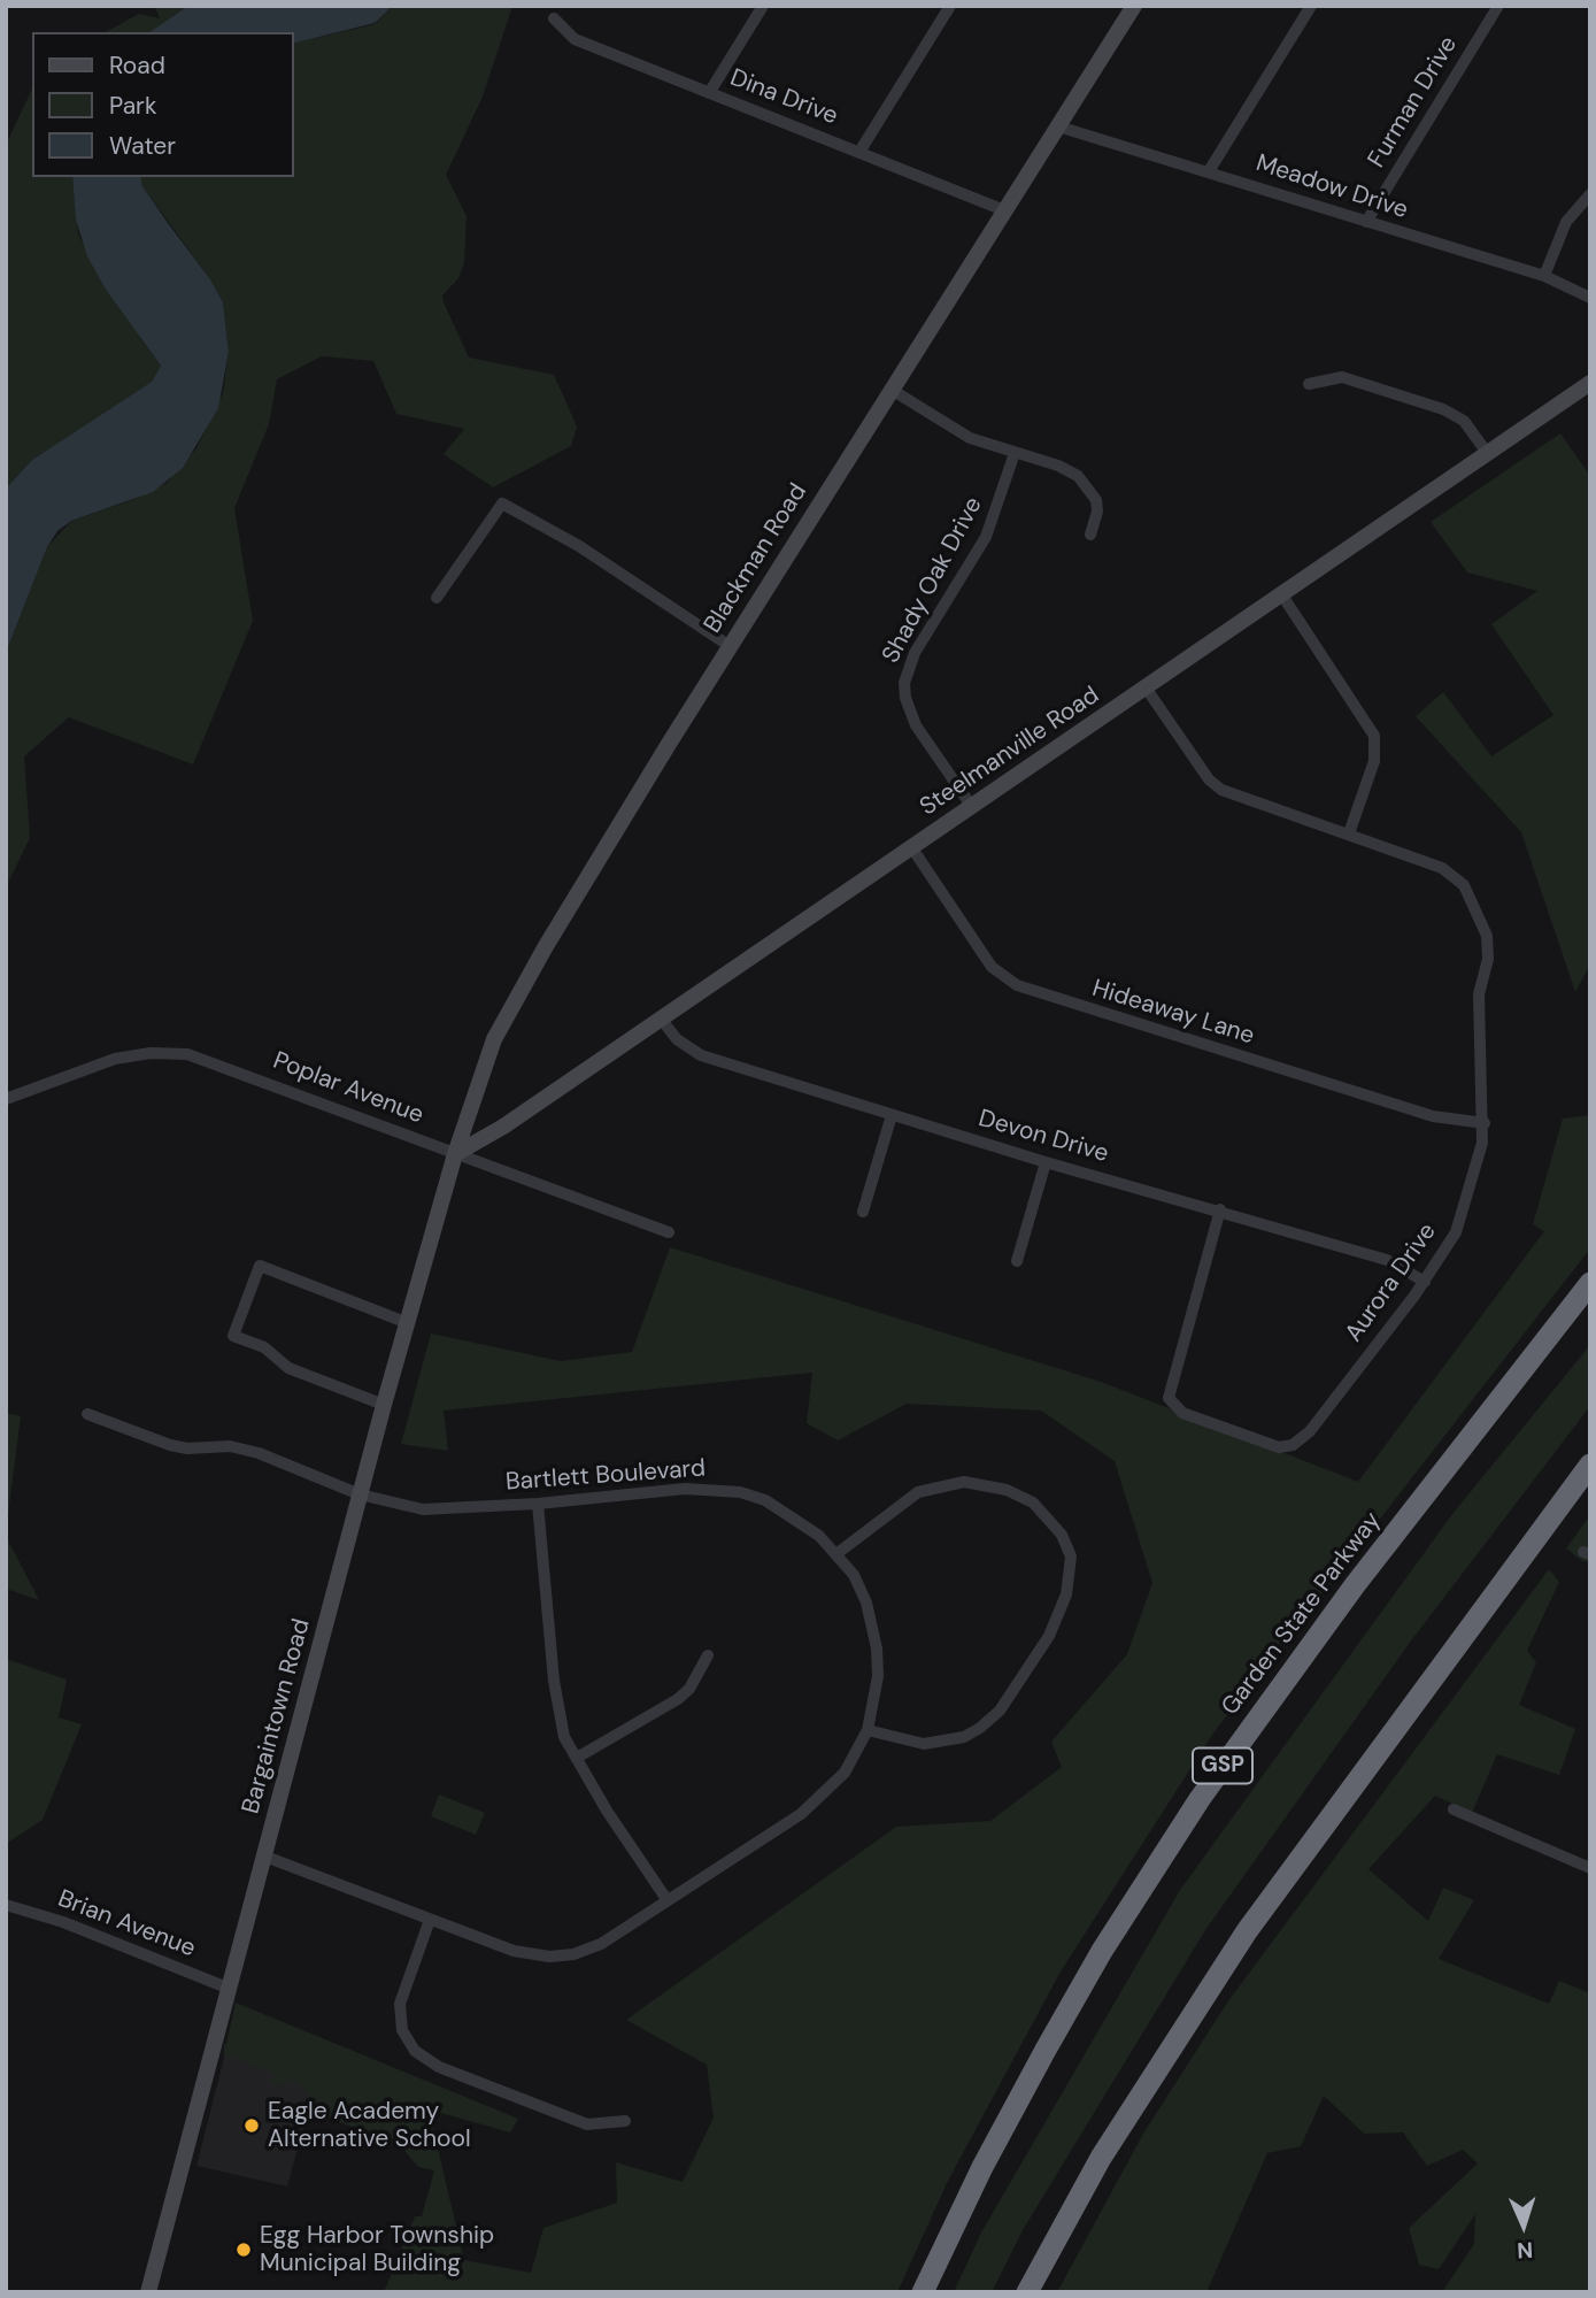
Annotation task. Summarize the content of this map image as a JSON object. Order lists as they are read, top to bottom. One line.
{"streets":{"highway":["Garden State Parkway","GSP"],"main road":["Blackman Road","Steelmanville Road","Bargaintown Road"],"street":["Dina Drive","Furman Drive","Meadow Drive","Shady Oak Drive","Hideaway Lane","Poplar Avenue","Devon Drive","Aurora Drive","Bartlett Boulevard","Brian Avenue"]},"crossings":[["Dina Drive","Blackman Road"],["Furman Drive","Meadow Drive"],["Meadow Drive","Blackman Road"],["Blackman Road","Steelmanville Road"],["Blackman Road","Poplar Avenue"],["Blackman Road","Bargaintown Road"],["Shady Oak Drive","Steelmanville Road"],["Steelmanville Road","Hideaway Lane"],["Steelmanville Road","Poplar Avenue"],["Steelmanville Road","Devon Drive"],["Steelmanville Road","Aurora Drive"],["Steelmanville Road","Bargaintown Road"],["Hideaway Lane","Aurora Drive"],["Poplar Avenue","Bargaintown Road"],["Devon Drive","Aurora Drive"],["Bartlett Boulevard","Bargaintown Road"],["Bargaintown Road","Brian Avenue"]],"places":["Eagle Academy Alternative School","Egg Harbor Township Municipal Building"],"legend":["Road","Park","Water"],"north":"bottom"}
